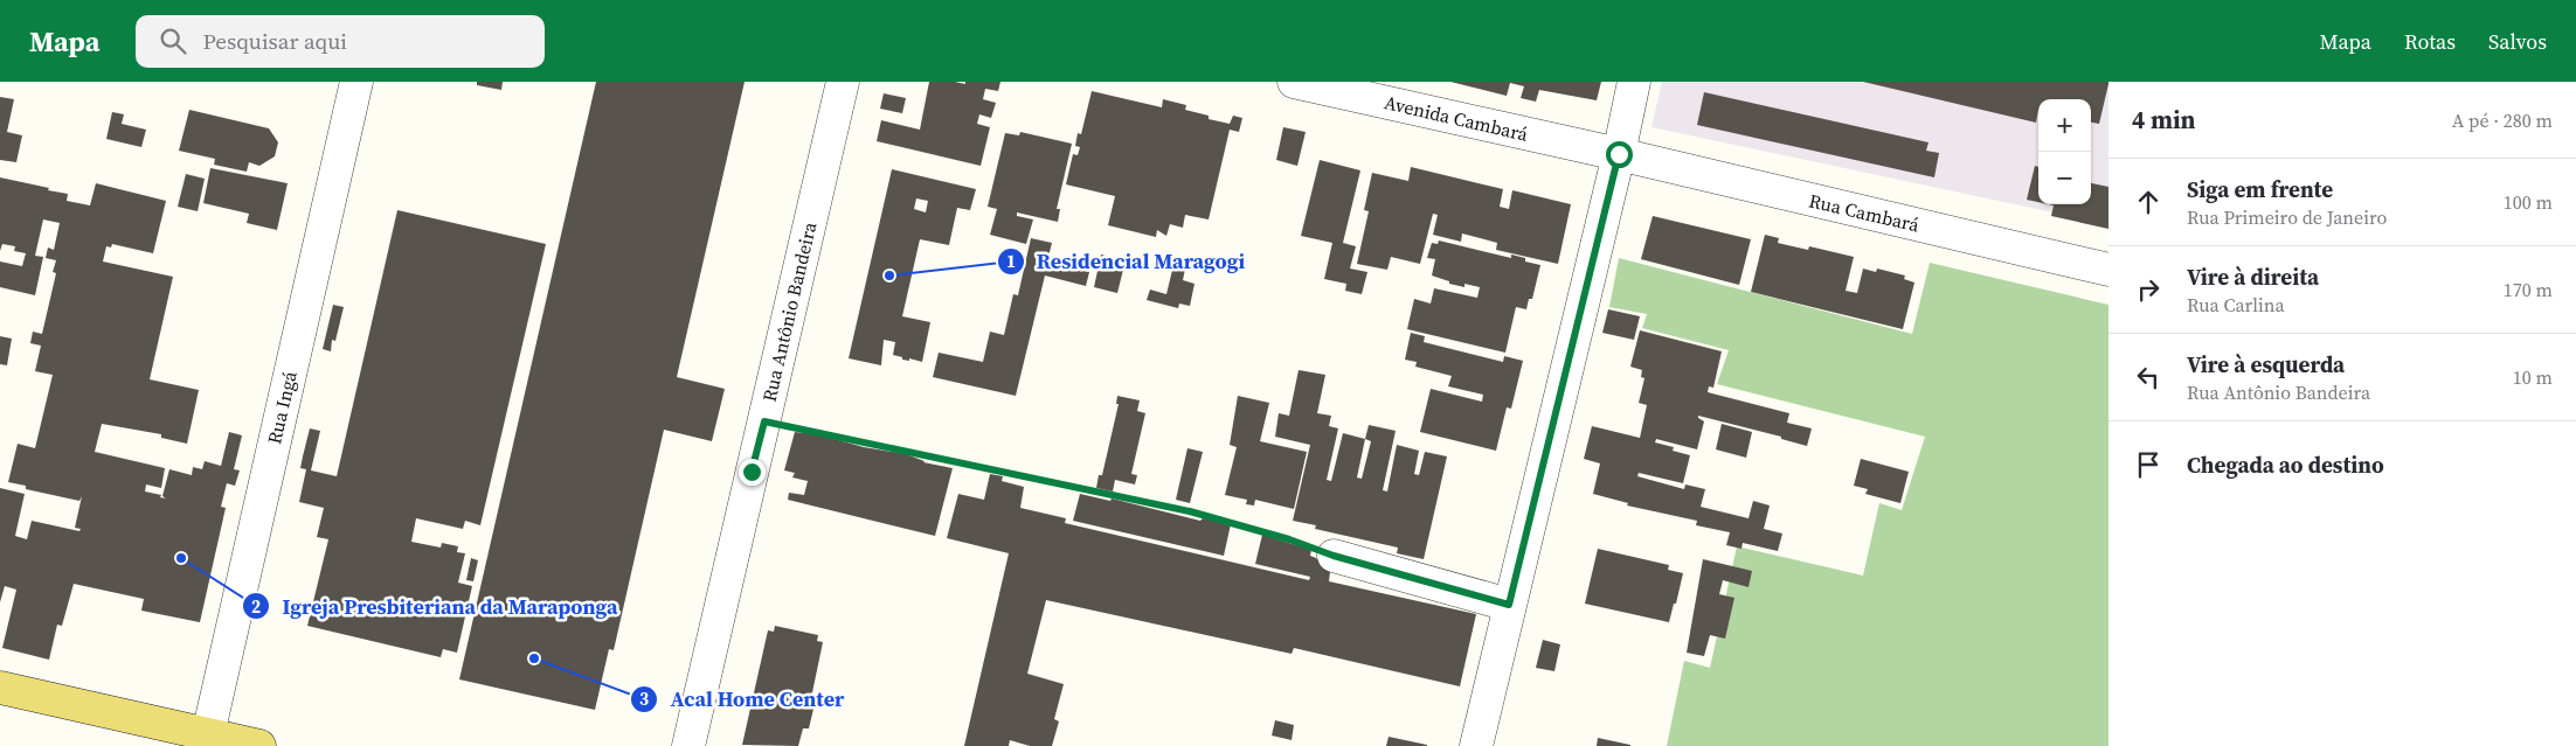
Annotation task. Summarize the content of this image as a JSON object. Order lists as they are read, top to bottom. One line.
{"streets":{"street":["Avenida Cambará","Rua Cambará","Rua Antônio Bandeira","Rua Ingá"]},"crossings":[["Avenida Cambará","Rua Cambará"]],"places":["Residencial Maragogi","Igreja Presbiteriana da Maraponga","Acal Home Center"],"page":{"header":"Mapa","search":"Pesquisar aqui","nav":["Mapa","Rotas","Salvos"],"heading":["4 min","A pé · 280 m"],"map_buttons":["+","−"],"list":[["Siga em frente","Rua Primeiro de Janeiro","100 m"],["Vire à direita","Rua Carlina","170 m"],["Vire à esquerda","Rua Antônio Bandeira","10 m"],"Chegada ao destino"]}}
